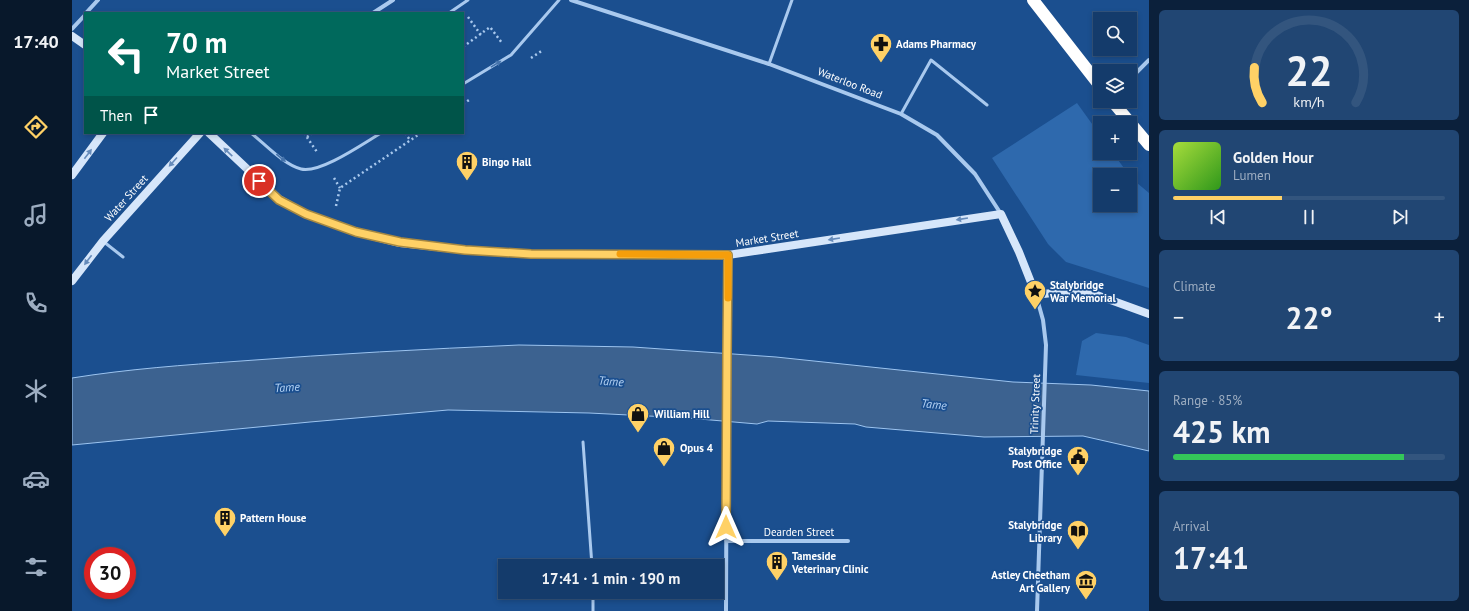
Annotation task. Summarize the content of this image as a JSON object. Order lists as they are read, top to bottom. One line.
{"streets":{"main road":["Waterloo Road","Water Street","Market Street"],"street":["Trinity Street","Dearden Street"]},"crossings":[["Waterloo Road","Market Street"],["Waterloo Road","Trinity Street"]],"one_way":["Water Street","Market Street"],"water":["Tame"],"places":{"pharmacy":["Adams Pharmacy"],"building":["Bingo Hall","Pattern House","Tameside Veterinary Clinic"],"place":["Stalybridge War Memorial"],"shop":["William Hill","Opus 4"],"public building":["Stalybridge Post Office"],"library":["Stalybridge Library"],"museum":["Astley Cheetham Art Gallery"]},"page":{"tabs":"17:40","map_buttons":["+","−"],"turn":["70 m","Market Street"],"then":"Then","song":["Golden Hour","Lumen"],"tile":["Climate",["Range · 85%","425 km"],["Arrival","17:41"]],"heat":["−","22°","+"],"limit":"30","trip":"17:41 · 1 min · 190 m","gauge":["22","km/h"]}}
